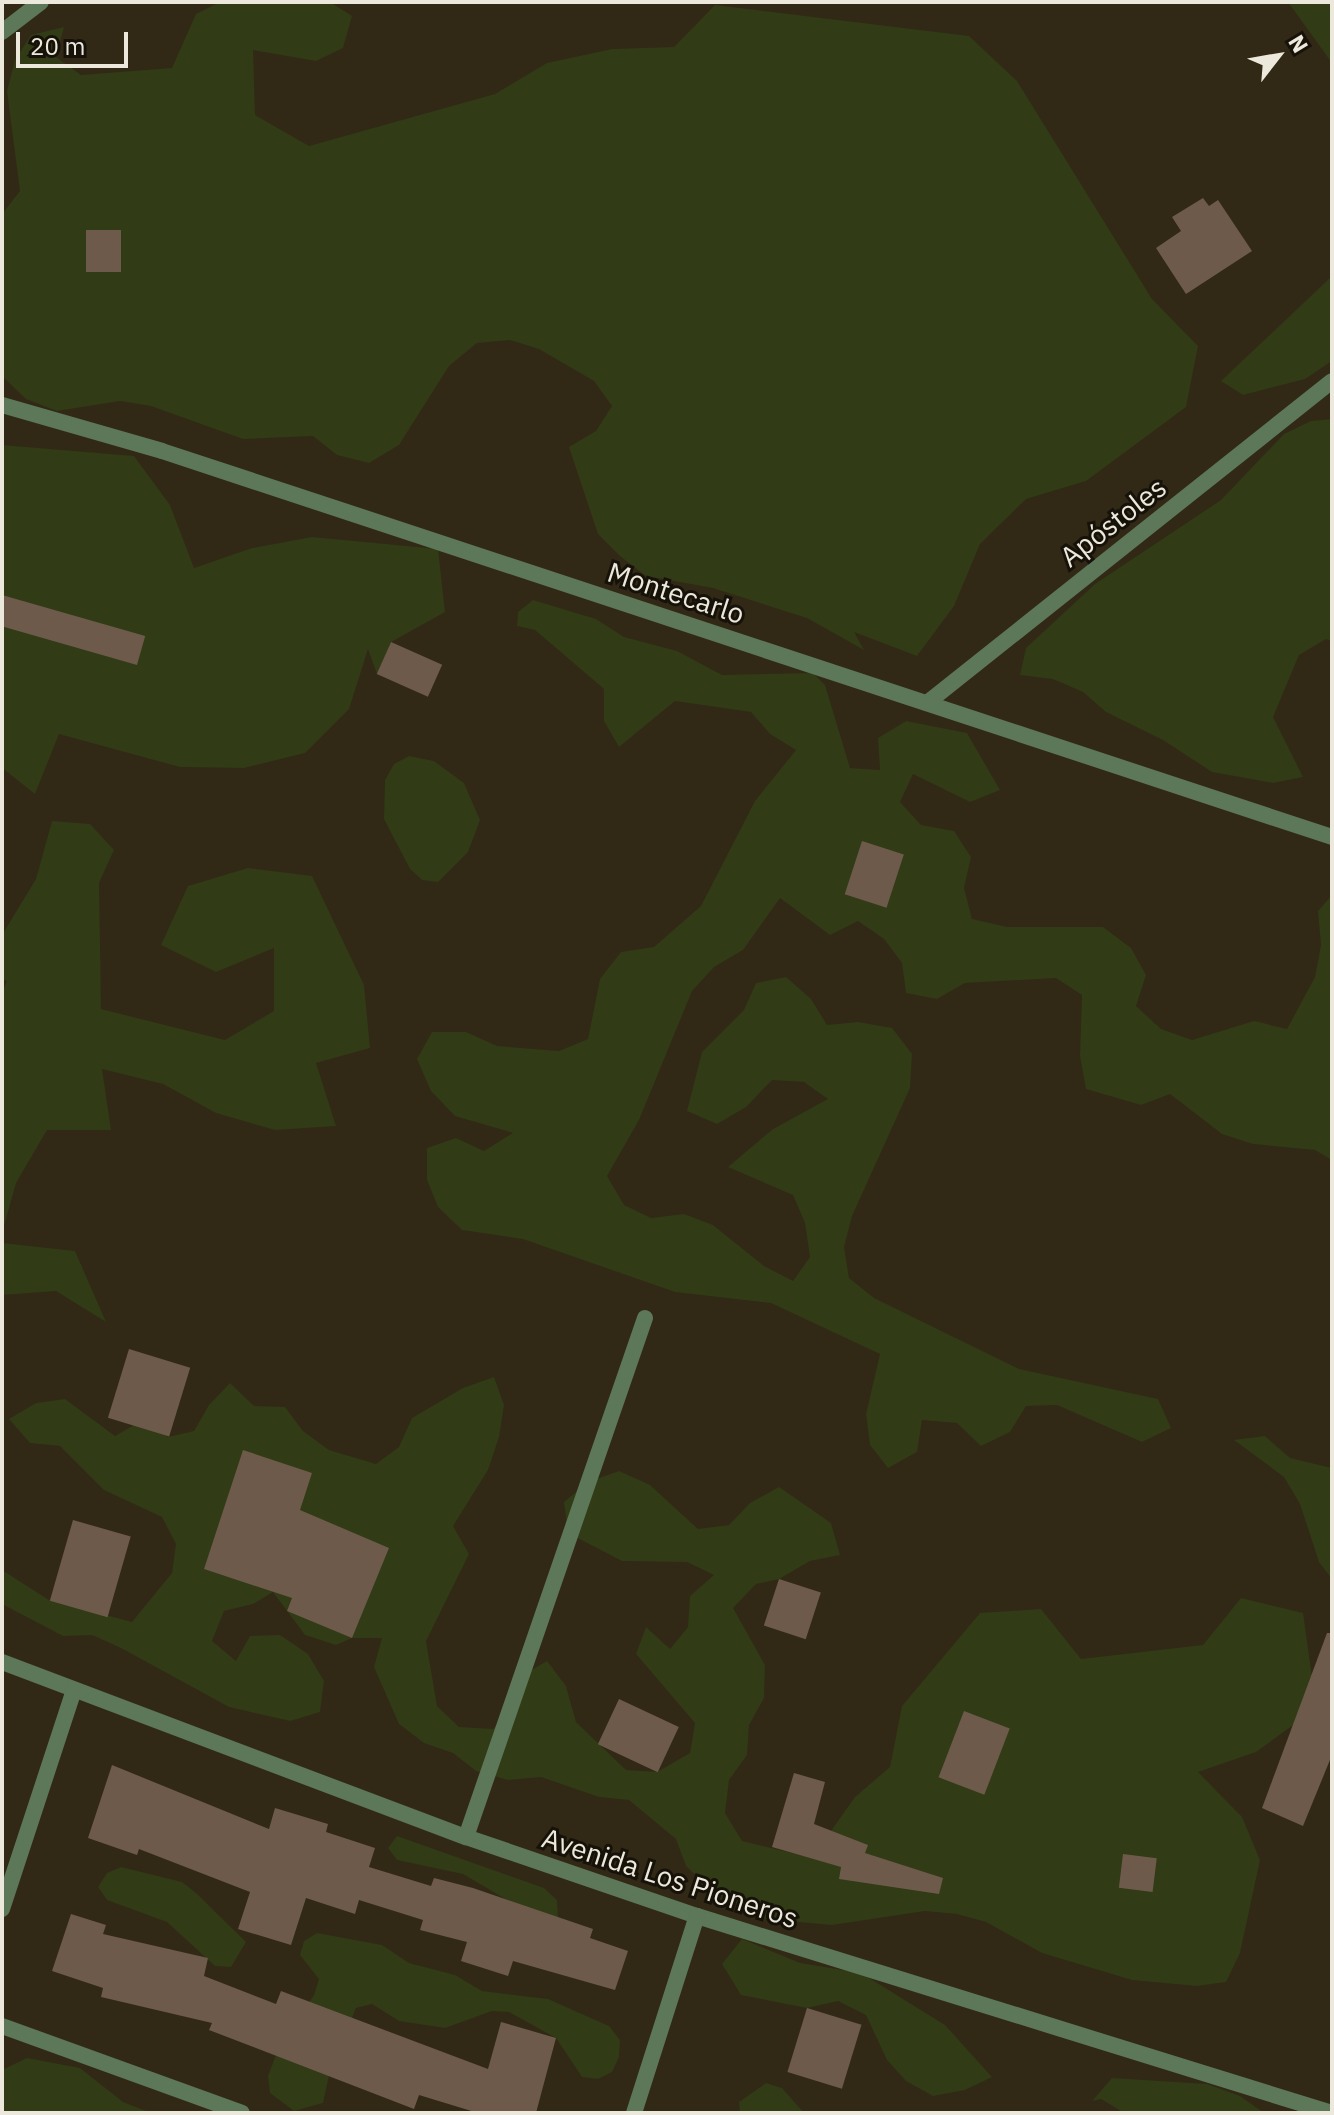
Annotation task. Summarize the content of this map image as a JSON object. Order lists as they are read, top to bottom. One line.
{"streets":{"street":["Apóstoles","Montecarlo","Avenida Los Pioneros"]},"crossings":[["Apóstoles","Montecarlo"]],"scale_bar":"20 m","north":"top right"}
